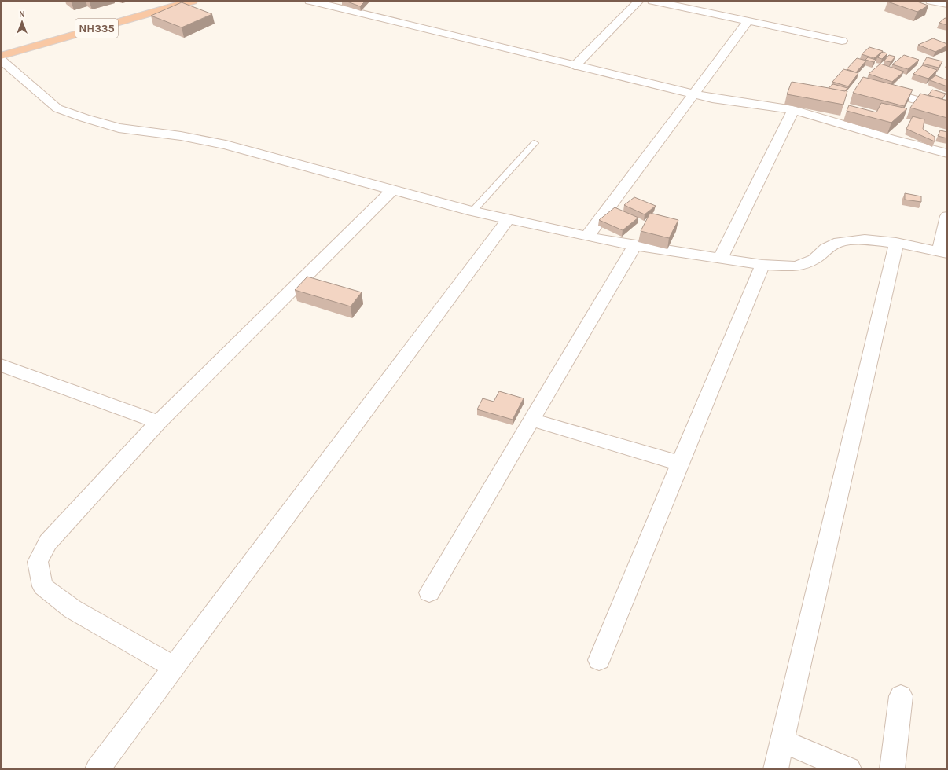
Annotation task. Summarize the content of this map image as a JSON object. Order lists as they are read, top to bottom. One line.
{"streets":{"highway":["NH335"]},"north":"top"}
